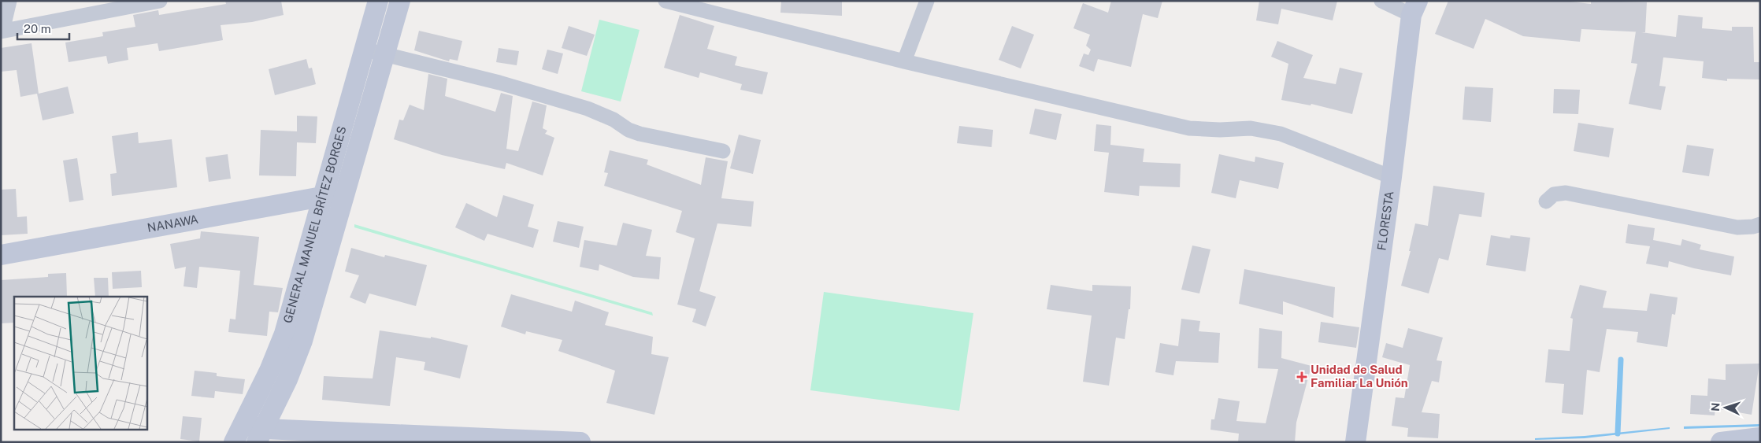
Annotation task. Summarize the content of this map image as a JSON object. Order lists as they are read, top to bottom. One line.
{"streets":{"main road":["FLORESTA","NANAWA","GENERAL MANUEL BRÍTEZ BORGES"]},"crossings":[["NANAWA","GENERAL MANUEL BRÍTEZ BORGES"]],"places":{"health":["Unidad de Salud Familiar La Unión"]},"scale_bar":"20 m","north":"left"}
